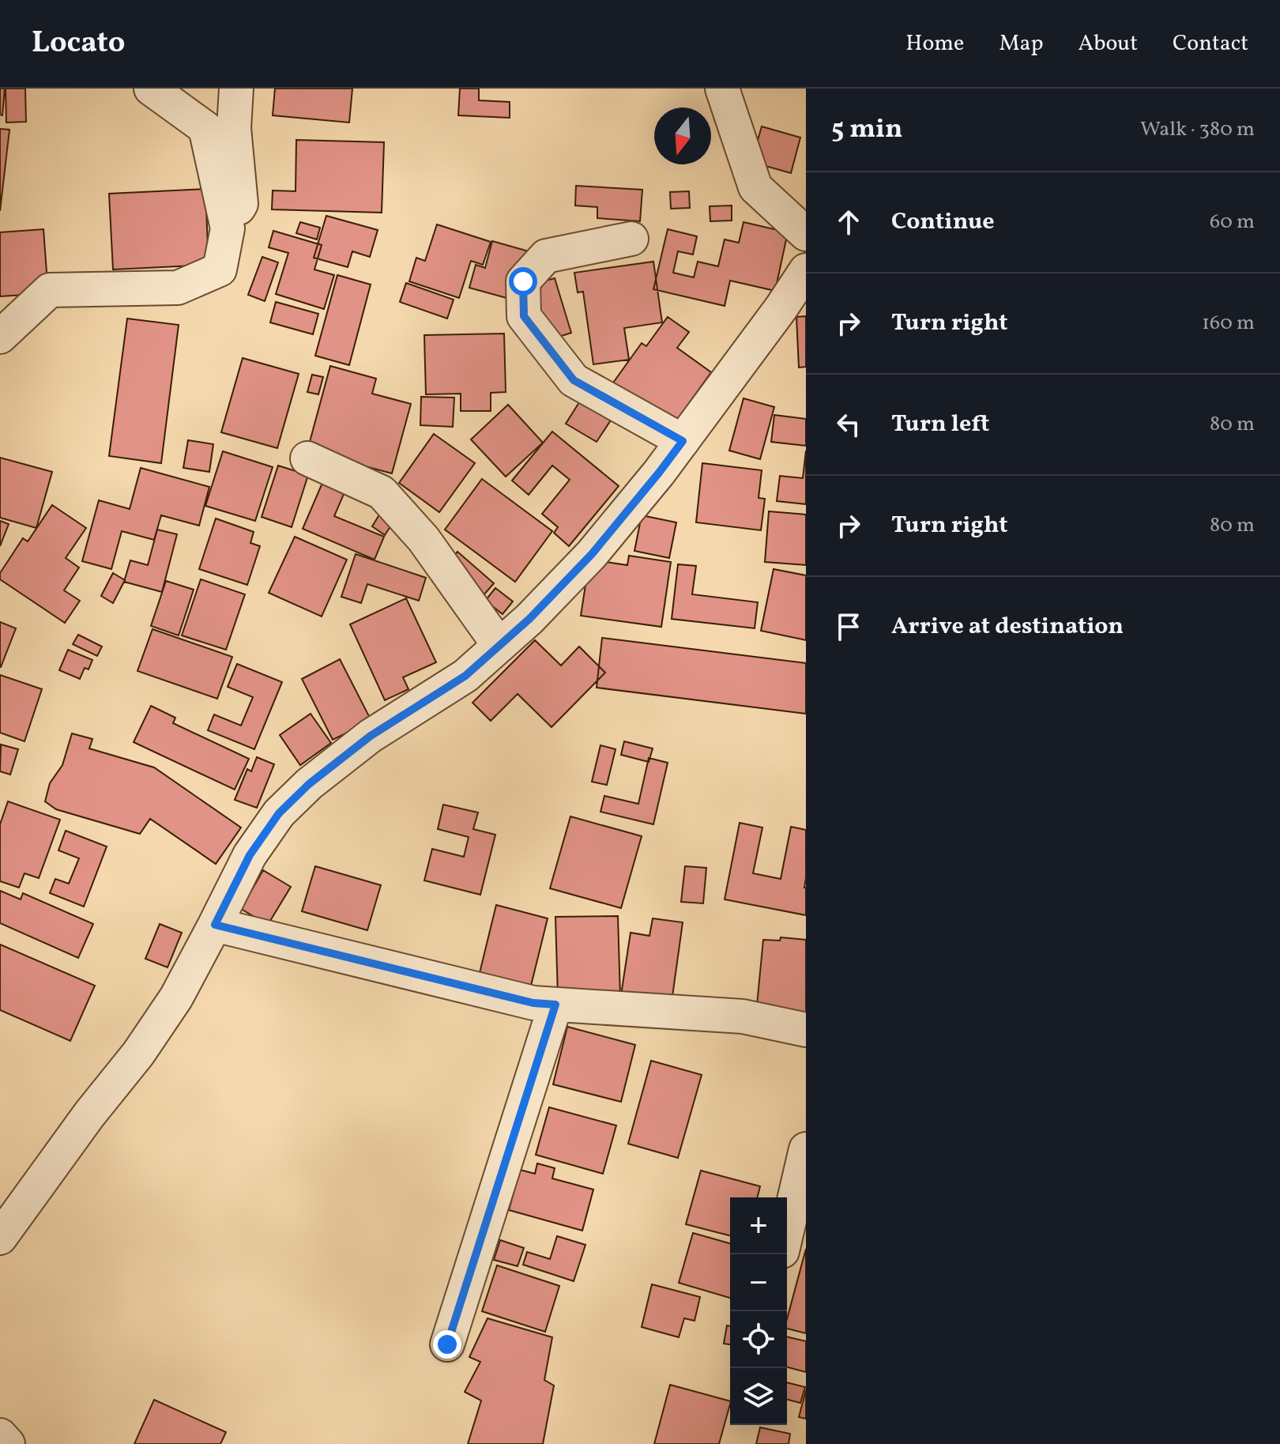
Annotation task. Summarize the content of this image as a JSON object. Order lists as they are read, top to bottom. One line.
{"north":"bottom","page":{"header":"Locato","nav":["Home","Map","About","Contact"],"heading":["5 min","Walk · 380 m"],"list":[["Continue","60 m"],["Turn right","160 m"],["Turn left","80 m"],["Turn right","80 m"],"Arrive at destination"],"map_buttons":["+","−"]}}
